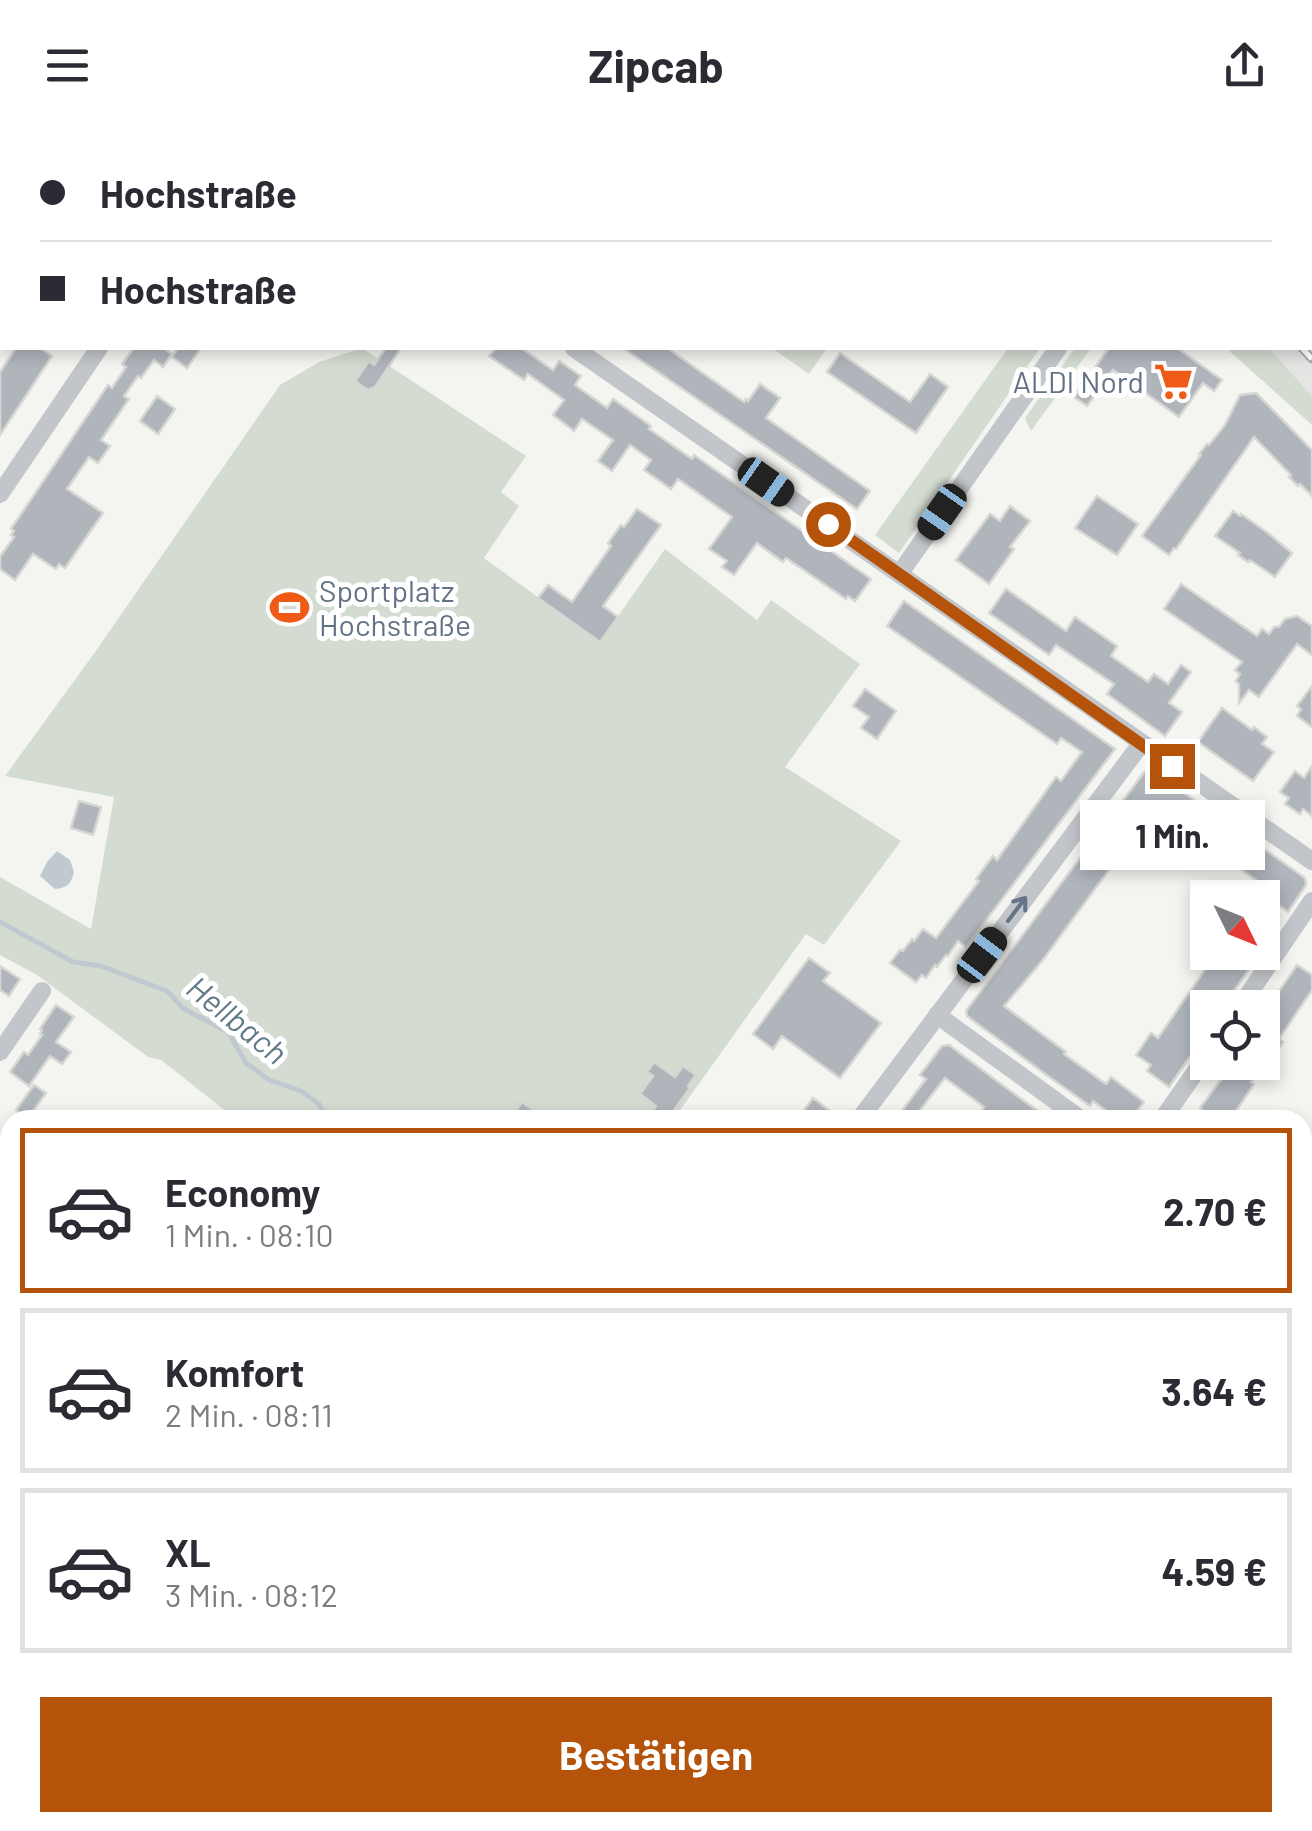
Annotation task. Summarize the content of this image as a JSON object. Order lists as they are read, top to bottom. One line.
{"water":["Hellbach"],"places":{"supermarket":["ALDI Nord"],"sports":["Sportplatz Hochstraße"]},"north":"bottom right","page":{"header":"Zipcab","banner":["Hochstraße","Hochstraße"],"bubble":"1 Min.","list":[{"name":"Economy","note":"1 Min. · 08:10","value":"2.70 €"},{"name":"Komfort","note":"2 Min. · 08:11","value":"3.64 €"},{"name":"XL","note":"3 Min. · 08:12","value":"4.59 €"}],"buttons":"Bestätigen"}}
